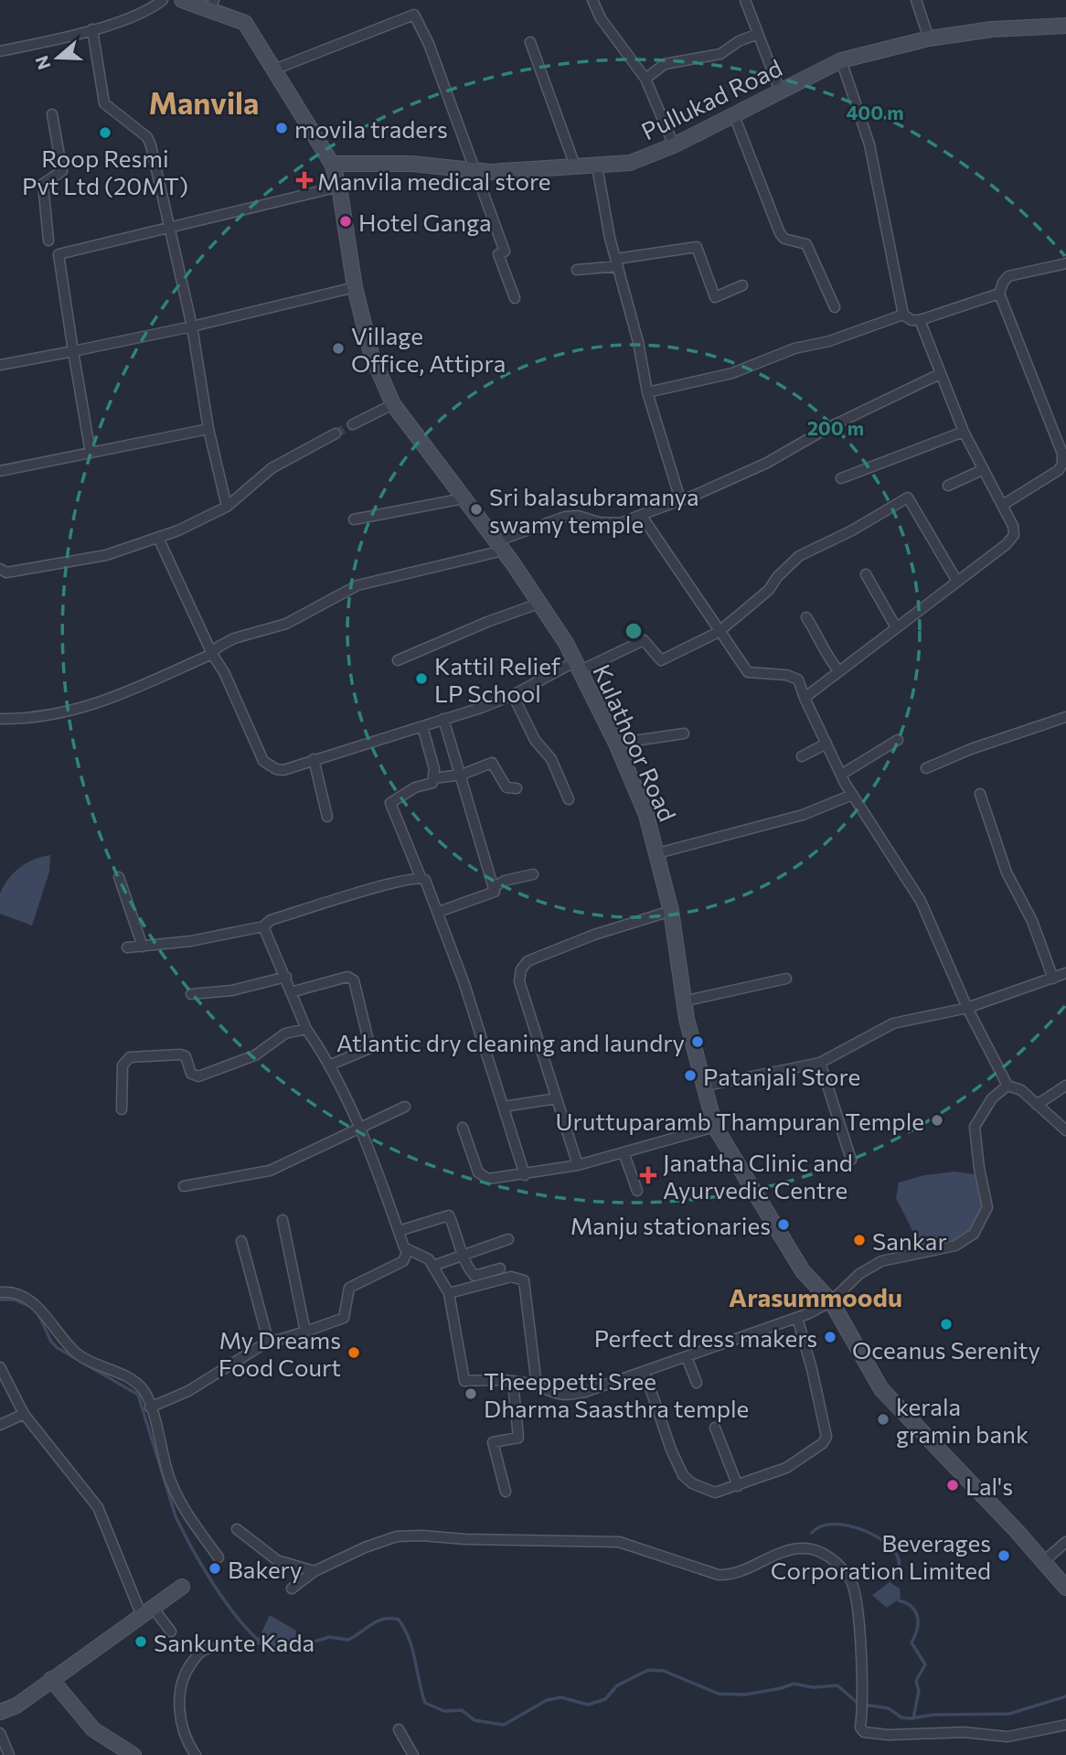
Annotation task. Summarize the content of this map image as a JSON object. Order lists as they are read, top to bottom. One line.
{"streets":{"main road":["Pullukad Road","Kulathoor Road"]},"crossings":[["Pullukad Road","Kulathoor Road"]],"districts":["Manvila","Arasummoodu"],"places":{"other":["movila traders","Roop Resmi Pvt Ltd (20MT)","Hotel Ganga","Village Office, Attipra","Sri balasubramanya swamy temple","Kattil Relief LP School","Atlantic dry cleaning and laundry","Patanjali Store","Uruttuparamb Thampuran Temple","Manju stationaries","Sankar","Oceanus Serenity","Perfect dress makers","My Dreams Food Court","Theeppetti Sree Dharma Saasthra temple","kerala gramin bank","Lal's","Beverages Corporation Limited","Bakery","Sankunte Kada"],"health":["Manvila medical store","Janatha Clinic and Ayurvedic Centre"]},"north":"left","rings":["400 m","200 m"]}
